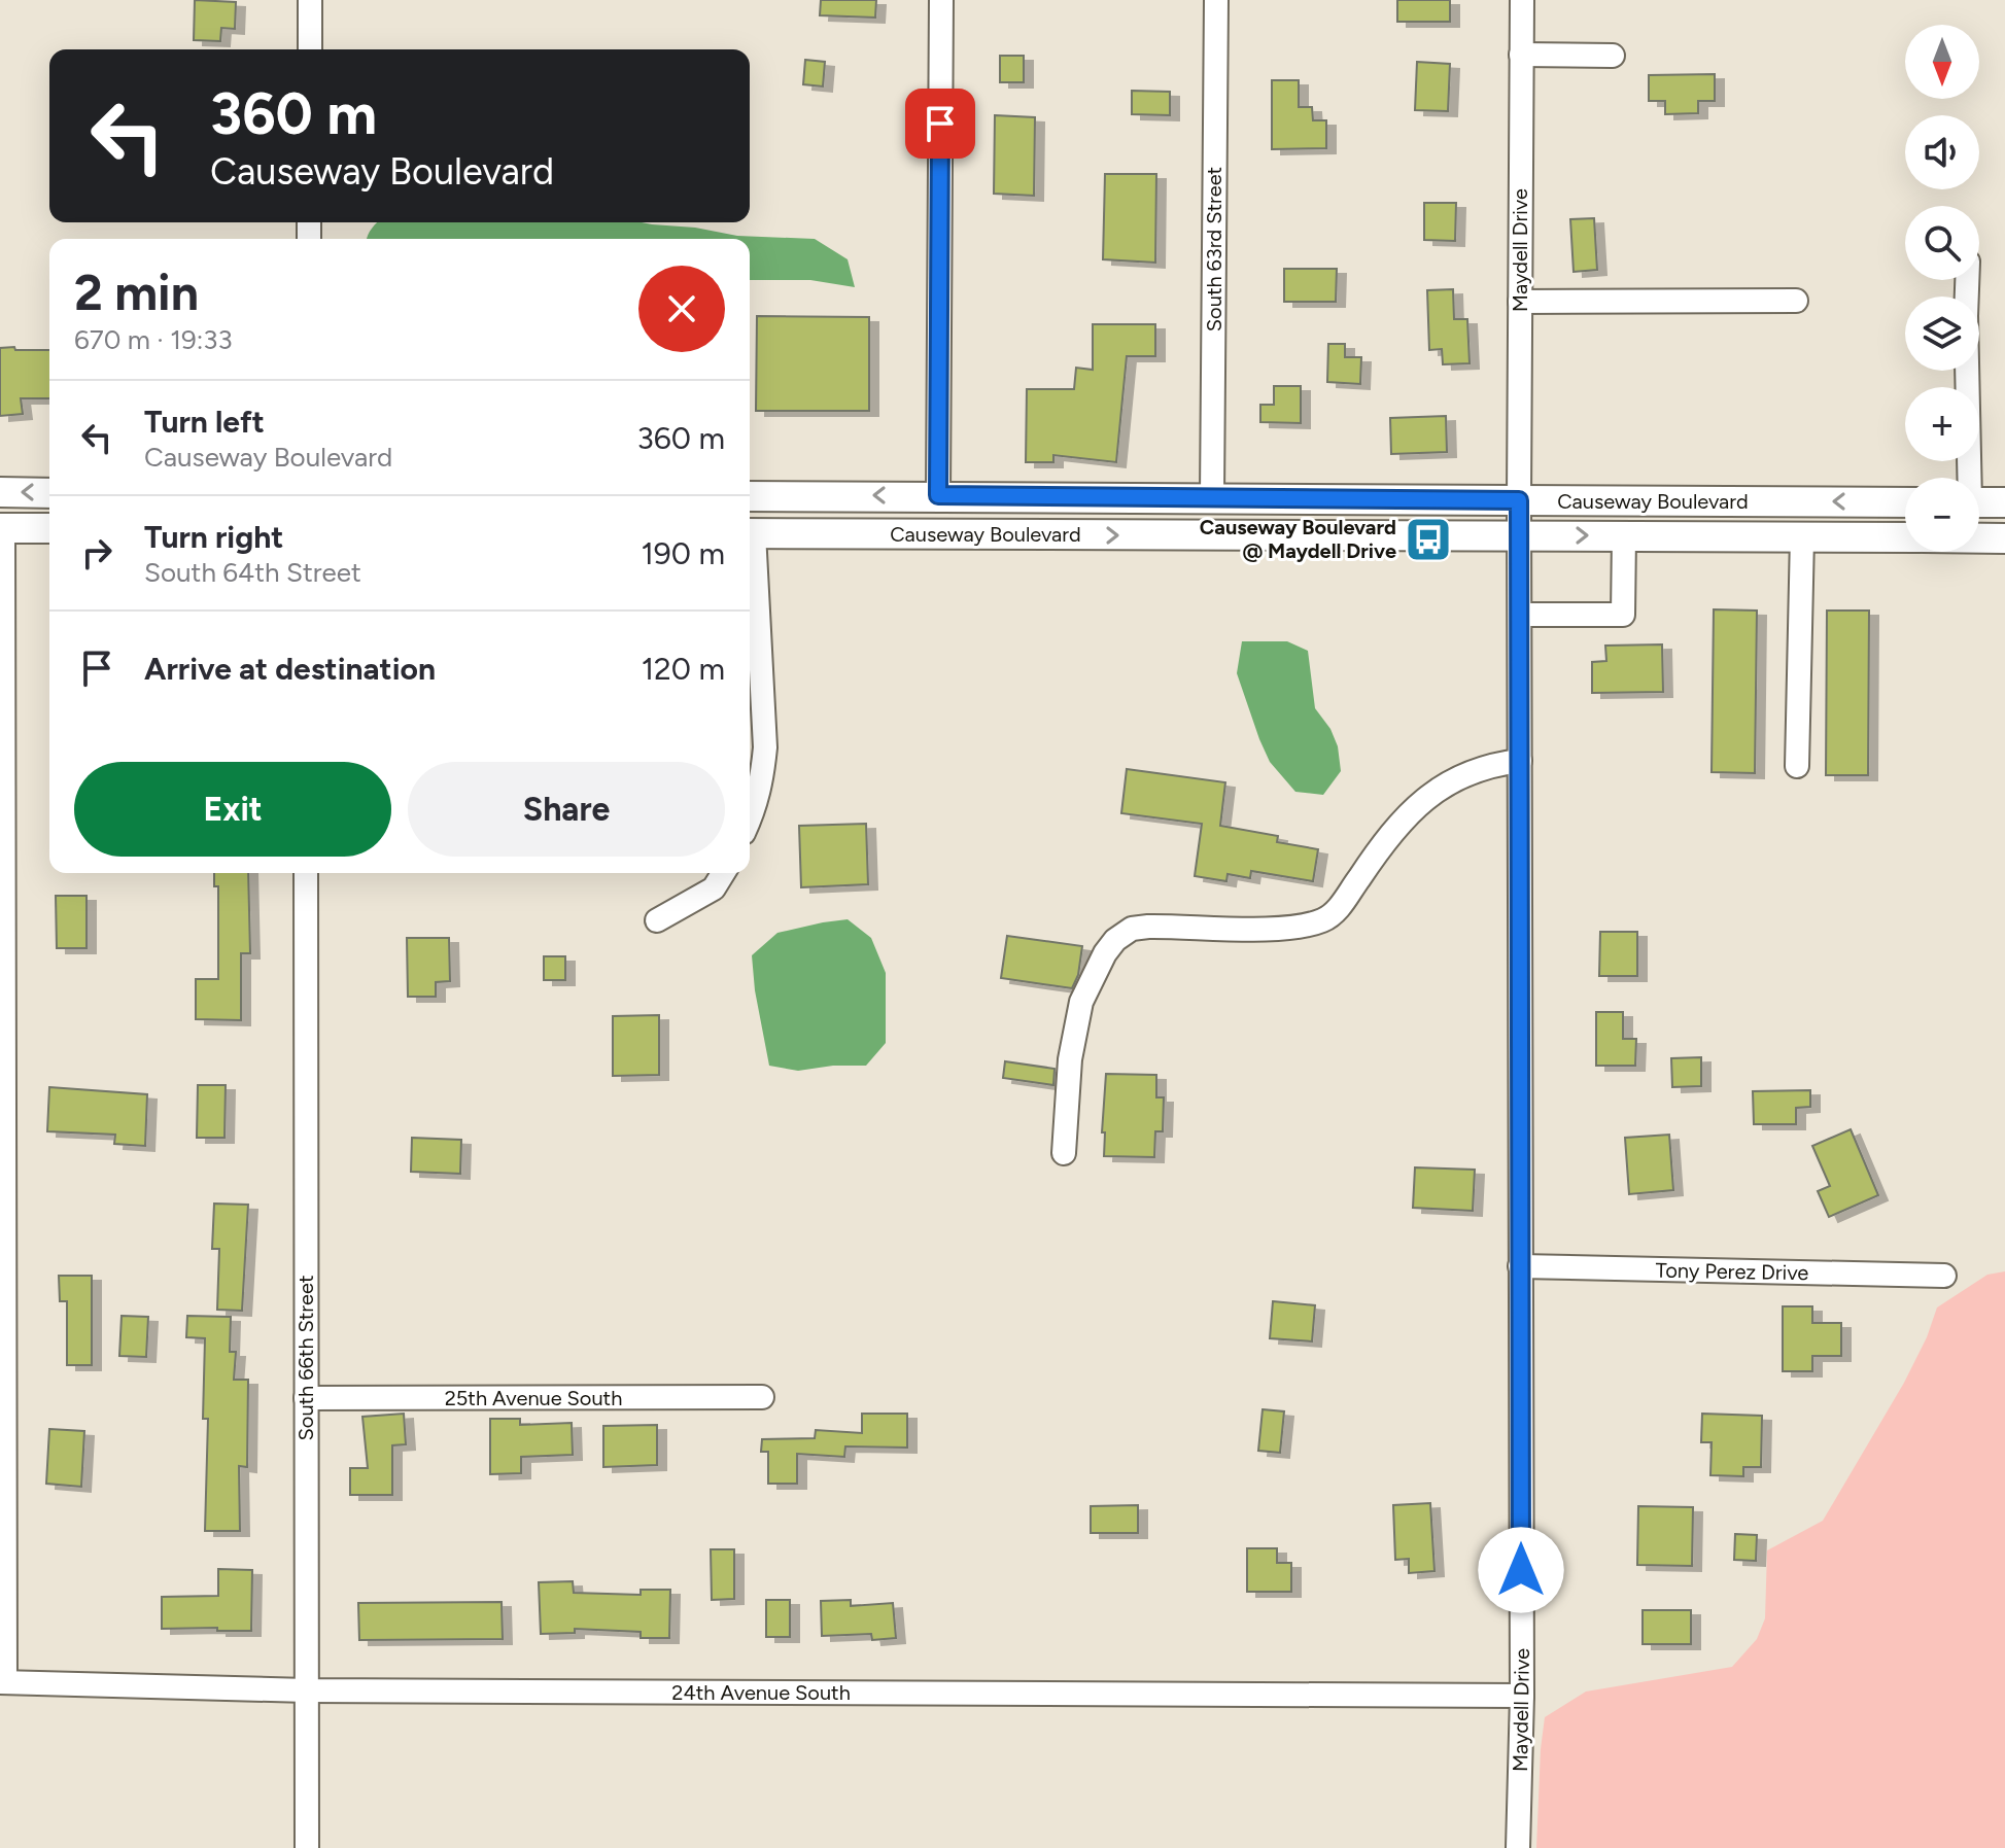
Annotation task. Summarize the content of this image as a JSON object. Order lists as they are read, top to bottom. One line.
{"streets":{"main road":["Causeway Boulevard"],"street":["South 63rd Street","Maydell Drive","Tony Perez Drive","South 66th Street","25th Avenue South","24th Avenue South"]},"crossings":[["South 63rd Street","Causeway Boulevard"],["Maydell Drive","Causeway Boulevard"],["Maydell Drive","Tony Perez Drive"],["Maydell Drive","24th Avenue South"],["South 66th Street","25th Avenue South"],["South 66th Street","24th Avenue South"]],"places":{"bus stop":["Causeway Boulevard @ Maydell Drive"]},"north":"bottom","page":{"map_buttons":["+","−"],"turn":["360 m","Causeway Boulevard"],"heading":["2 min","670 m · 19:33"],"list":[{"name":"Turn left","note":"Causeway Boulevard","value":"360 m"},{"name":"Turn right","note":"South 64th Street","value":"190 m"},{"name":"Arrive at destination","value":"120 m"}],"buttons":["Exit","Share"]}}
